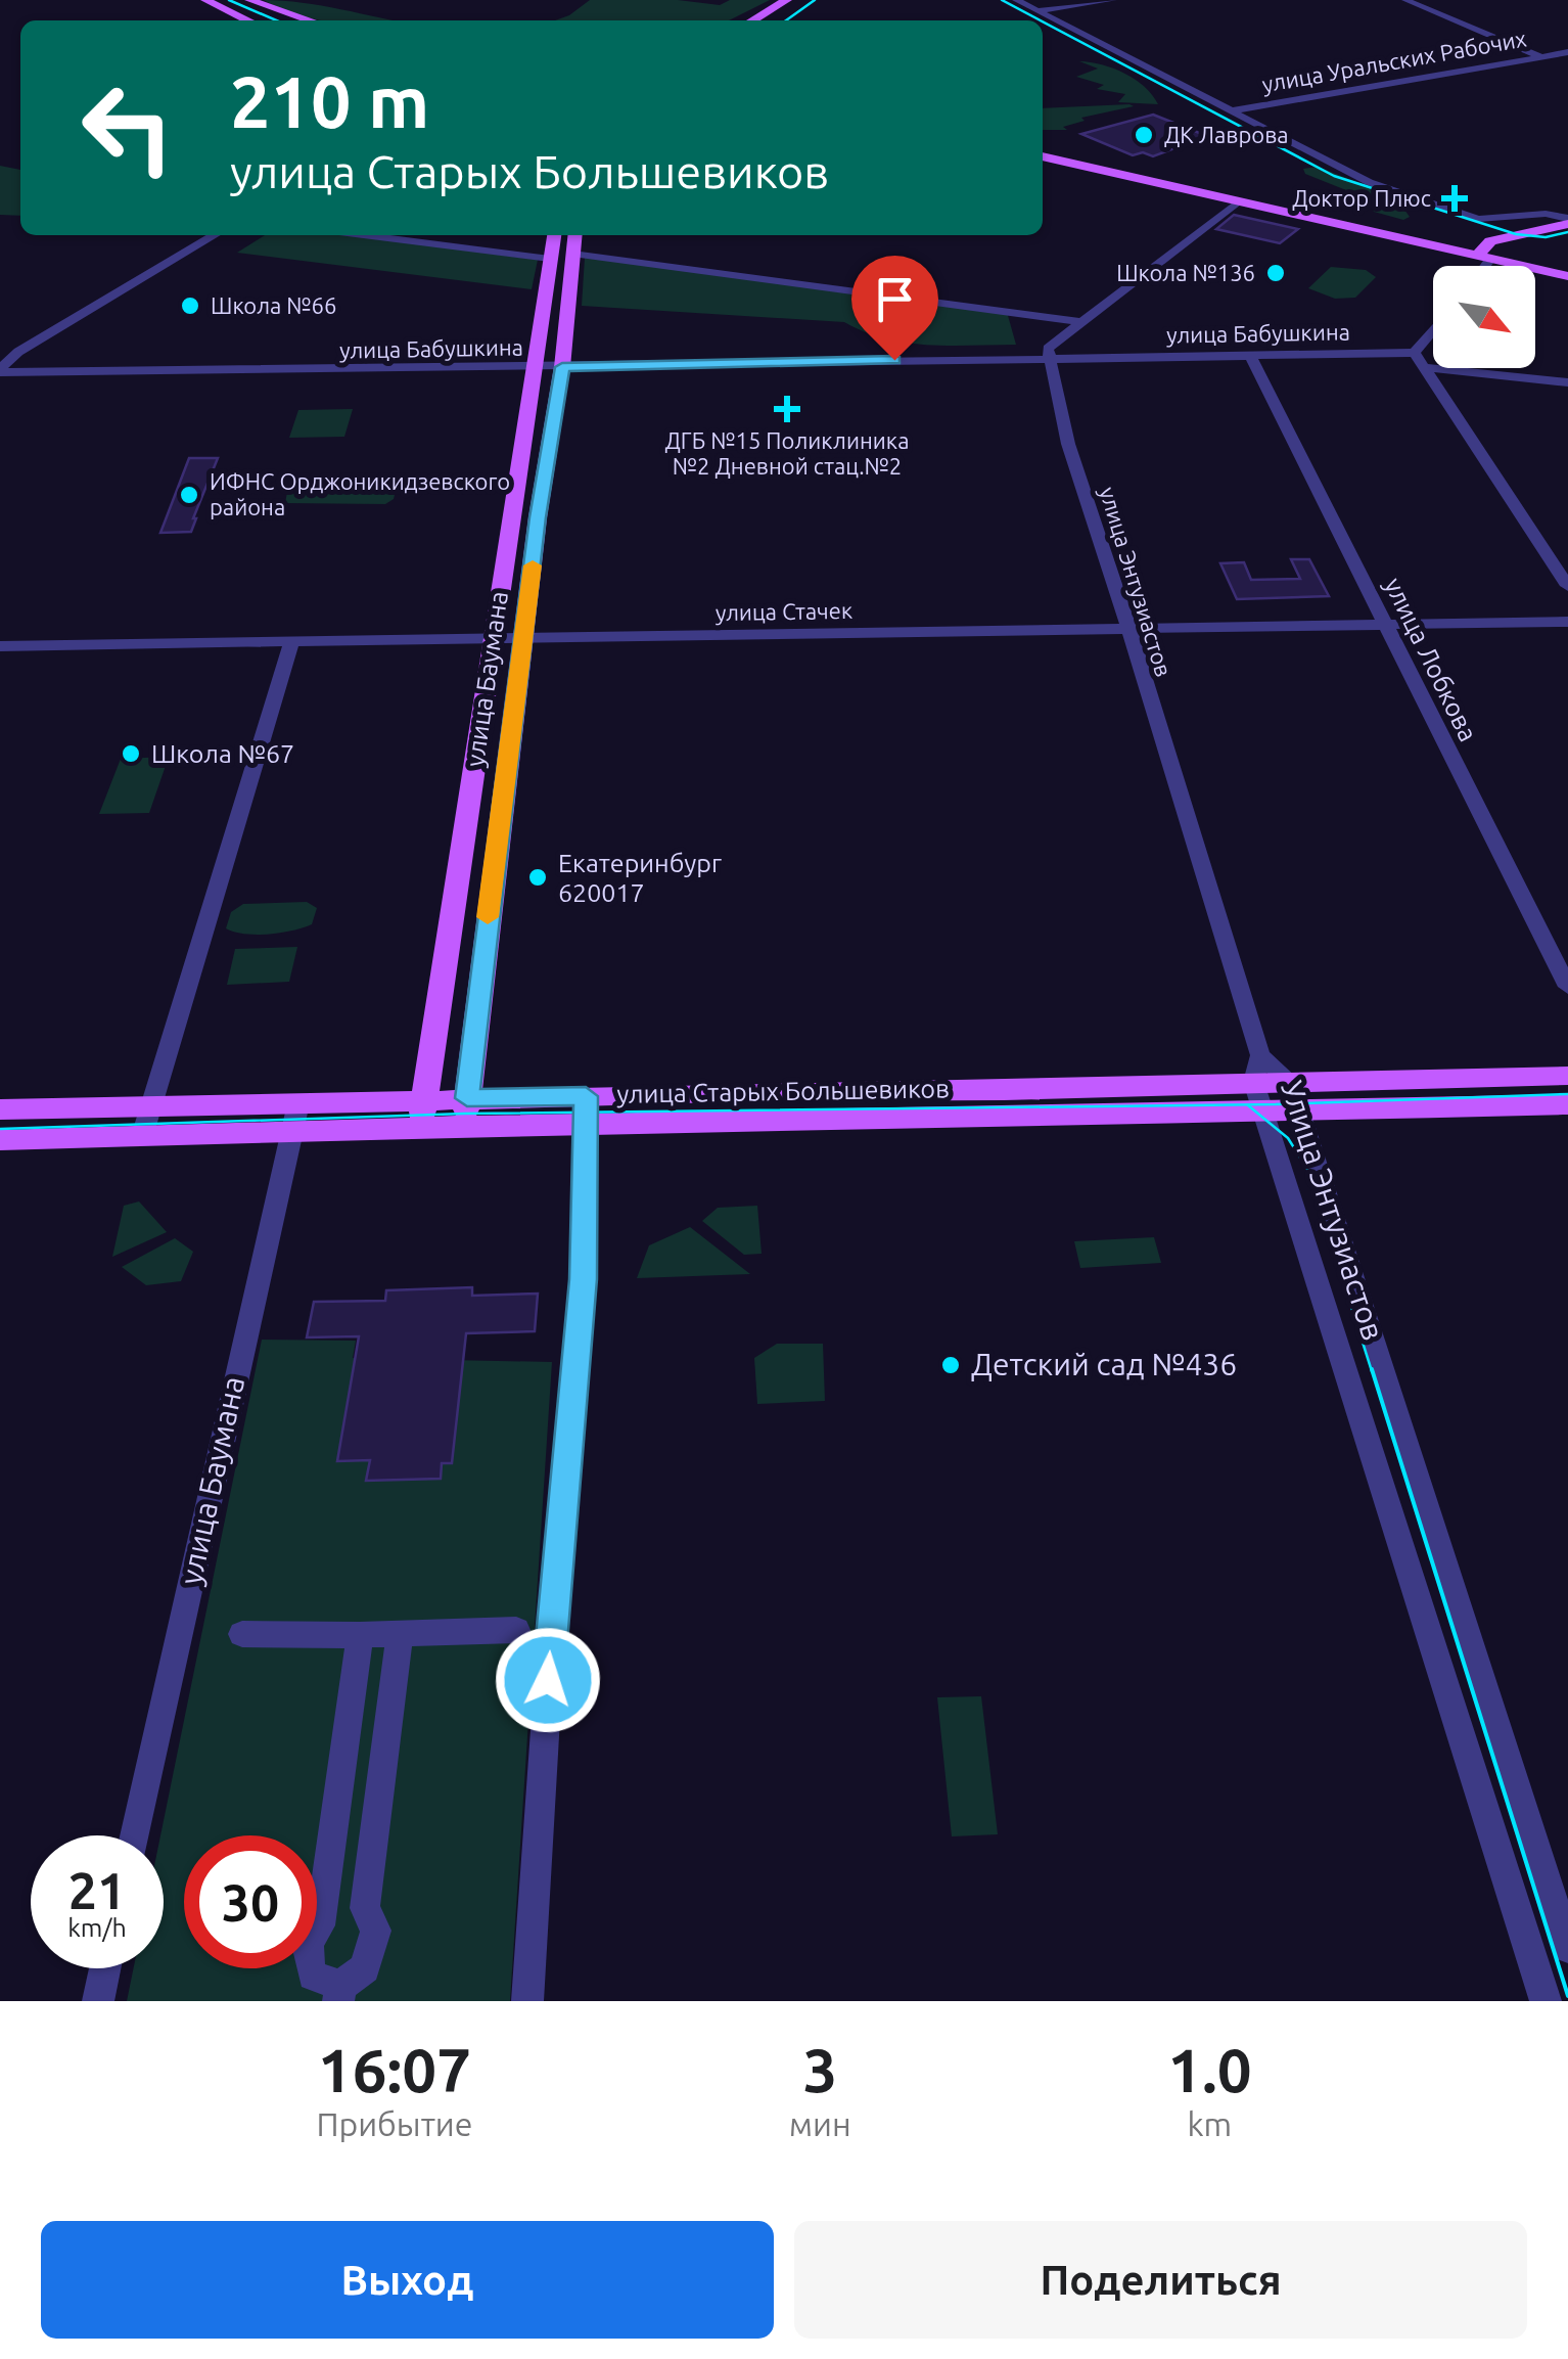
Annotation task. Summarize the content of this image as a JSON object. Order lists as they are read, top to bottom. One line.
{"streets":{"main road":["улица Баумана","улица Старых Большевиков"],"street":["улица Уральских Рабочих","улица Бабушкина","улица Энтузиастов","улица Стачек","улица Лобкова","Улица Энтузиастов"]},"crossings":[["улица Бабушкина","улица Энтузиастов"],["улица Бабушкина","улица Лобкова"],["улица Бабушкина","улица Баумана"],["улица Энтузиастов","улица Стачек"],["улица Энтузиастов","Улица Энтузиастов"],["улица Стачек","улица Лобкова"],["улица Стачек","улица Баумана"],["улица Баумана","улица Старых Большевиков"],["улица Старых Большевиков","Улица Энтузиастов"]],"places":{"other":["ДК Лаврова","Школа №136","Школа №66","ИФНС Орджоникидзевского района","Школа №67","Екатеринбург 620017","Детский сад №436"],"health":["Доктор Плюс","ДГБ №15 Поликлиника №2 Дневной стац.№2"]},"north":"bottom right","page":{"turn":["210 m","улица Старых Большевиков"],"speed":"21 km/h","limit":"30","eta":["16:07","Прибытие","3","мин","1.0","km"],"buttons":["Выход","Поделиться"]}}
